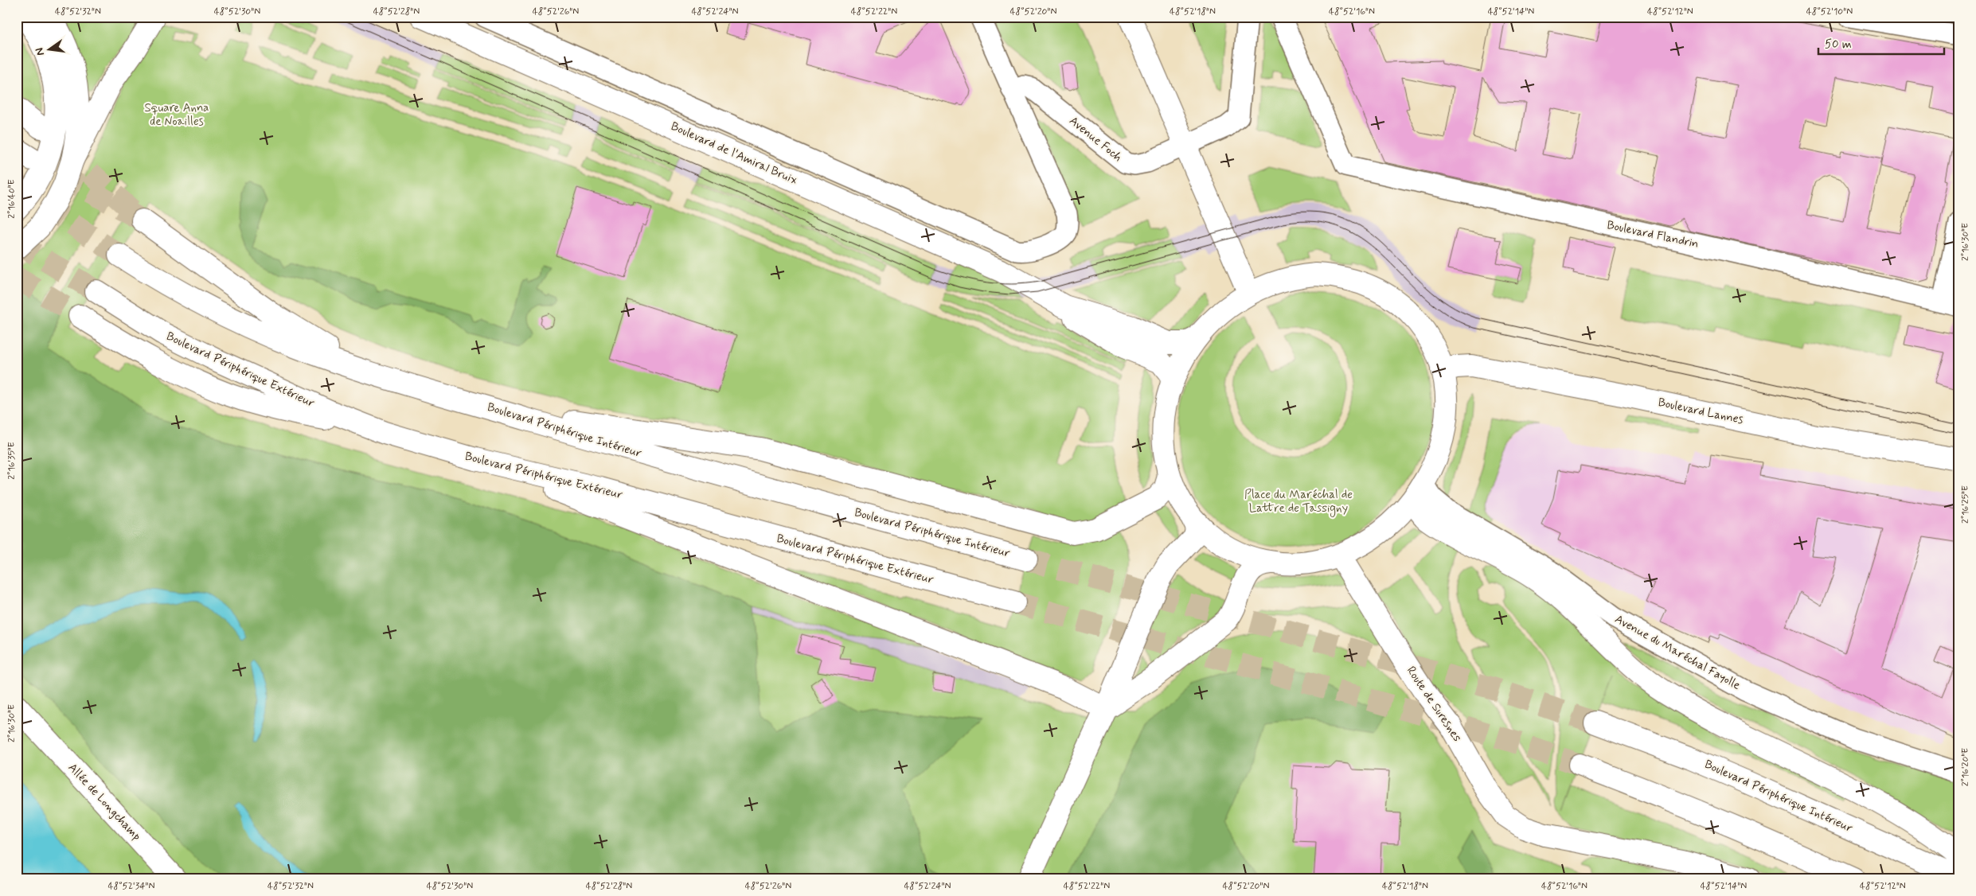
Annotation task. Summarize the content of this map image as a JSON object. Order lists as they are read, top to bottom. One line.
{"streets":{"main road":["Boulevard de l'Amiral Bruix","Boulevard Périphérique Extérieur","Boulevard Lannes","Boulevard Périphérique Intérieur","Route de Suresnes","Allée de Longchamp"],"street":["Avenue Foch","Boulevard Flandrin","Avenue du Maréchal Fayolle"]},"crossings":[["Avenue Foch","Boulevard de l'Amiral Bruix"]],"parks":["Square Anna de Noailles","Place du Maréchal de Lattre de Tassigny"],"scale_bar":"50 m","north":"left","coordinates":["48°52'32\"N","48°52'30\"N","48°52'28\"N","48°52'26\"N","48°52'24\"N","48°52'22\"N","48°52'20\"N","48°52'18\"N","48°52'16\"N","48°52'14\"N","48°52'12\"N","48°52'10\"N","2°16'40\"E","2°16'30\"E","2°16'35\"E","2°16'25\"E","2°16'20\"E","48°52'34\"N"]}
